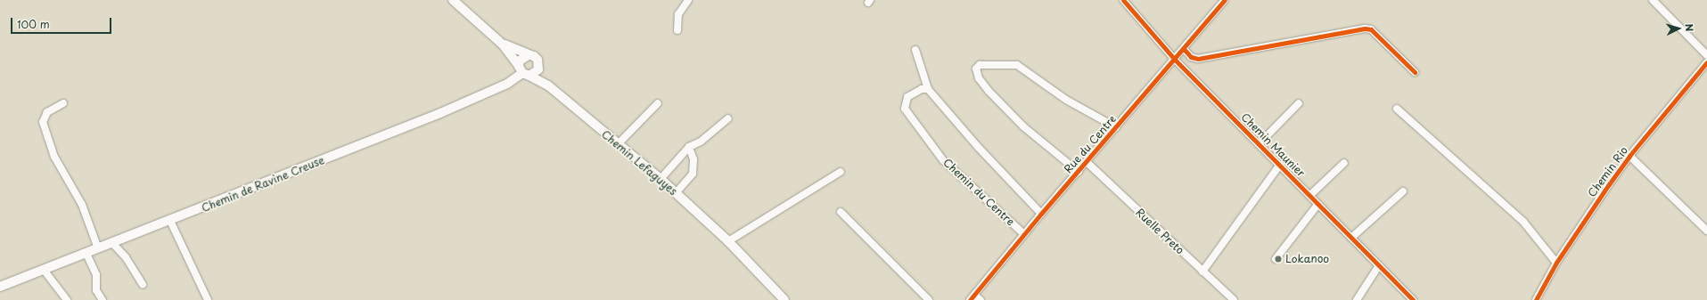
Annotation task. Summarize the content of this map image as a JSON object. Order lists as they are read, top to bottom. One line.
{"streets":{"main road":["Chemin Lefaguyes","Chemin de Ravine Creuse"],"street":["Rue du Centre","Chemin Maunier","Chemin Rio","Chemin du Centre","Ruelle Preto"]},"crossings":[["Rue du Centre","Chemin Maunier"],["Rue du Centre","Chemin du Centre"],["Rue du Centre","Ruelle Preto"],["Chemin Maunier","Ruelle Preto"],["Chemin Lefaguyes","Chemin de Ravine Creuse"]],"places":["Lokanoo"],"scale_bar":"100 m","north":"right"}
